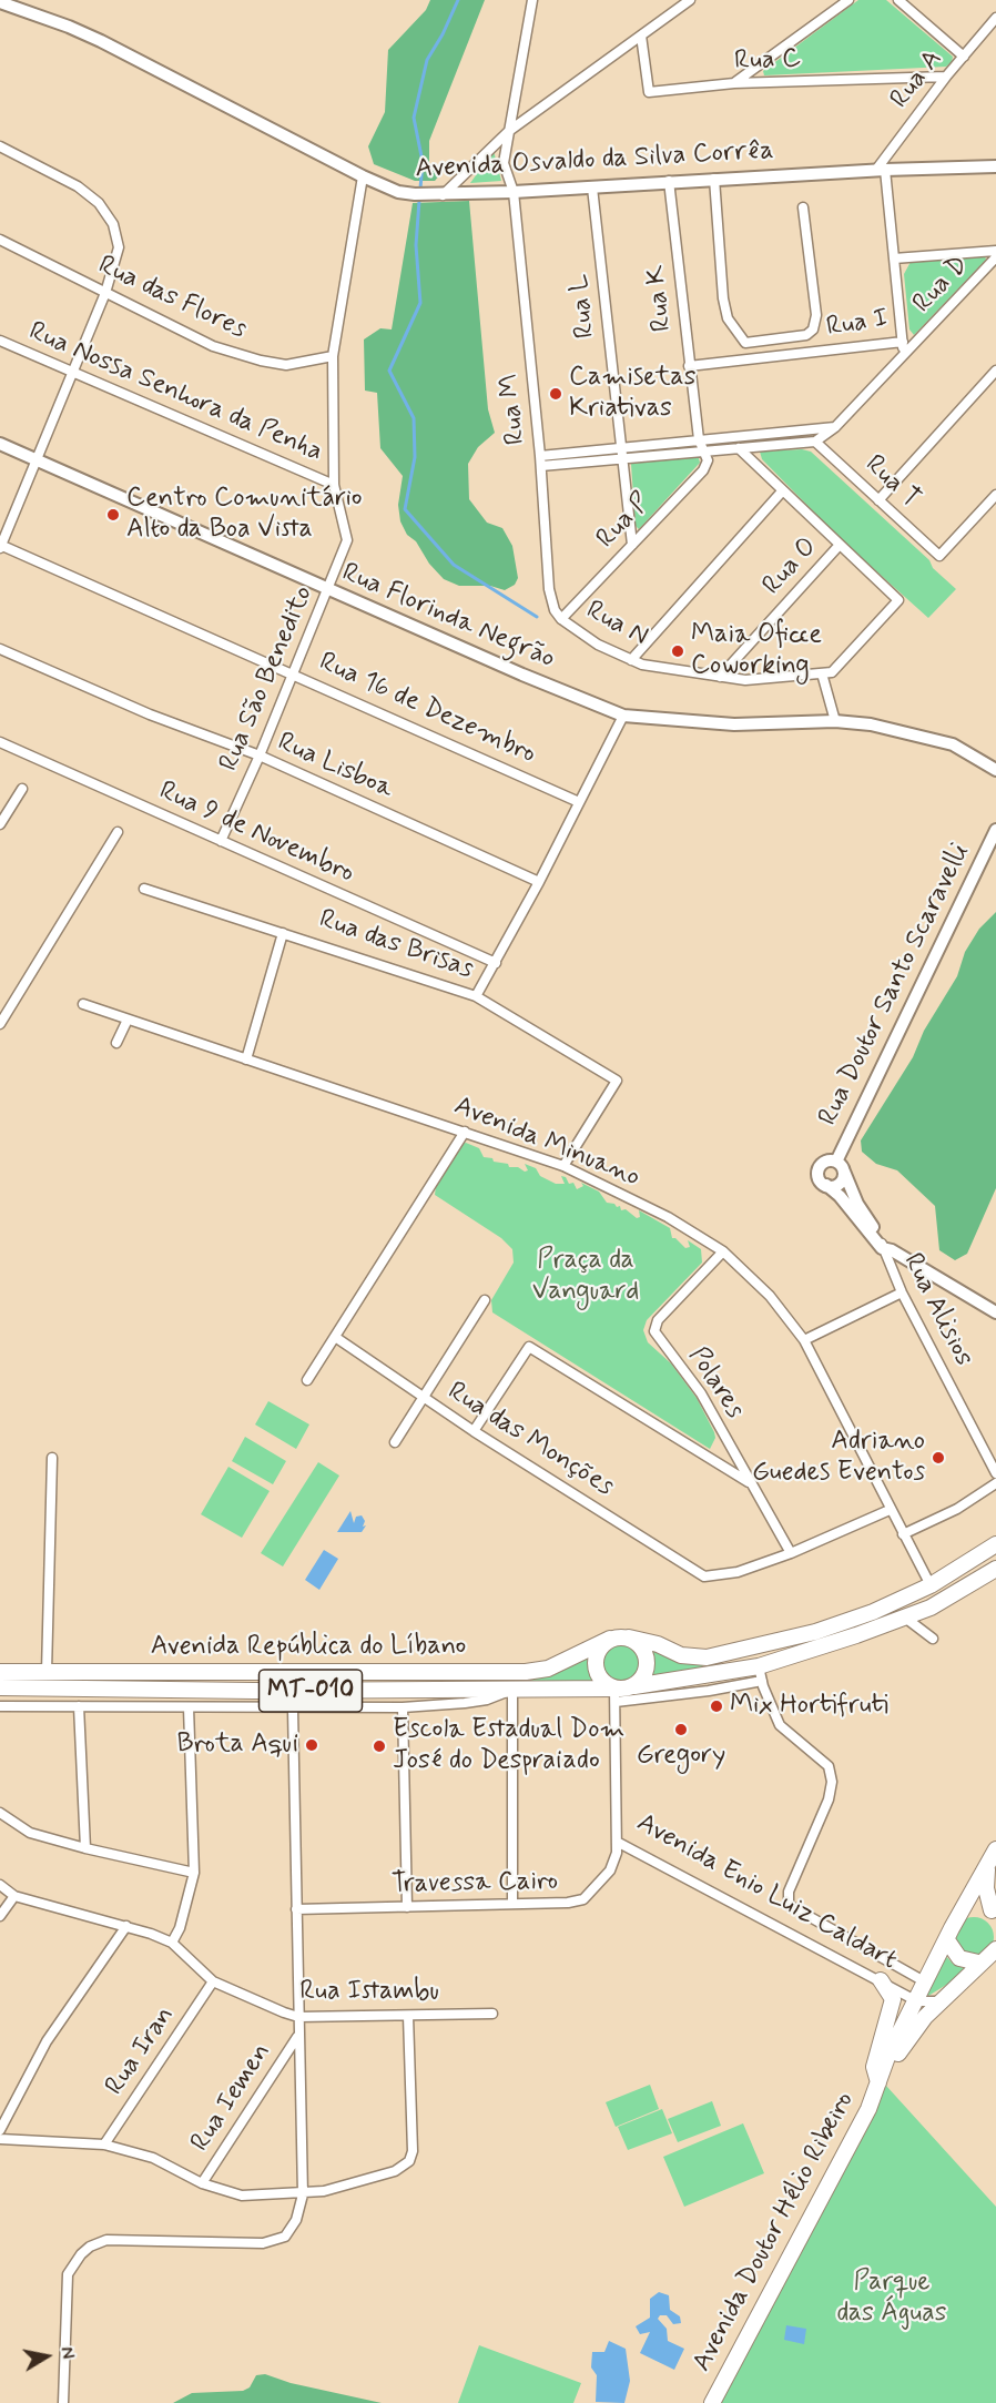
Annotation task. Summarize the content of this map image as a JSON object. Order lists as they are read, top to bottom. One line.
{"streets":{"main road":["Avenida República do Líbano","MT-010","Avenida Doutor Hélio Ribeiro"],"street":["Rua C","Rua A","Avenida Osvaldo da Silva Corrêa","Rua D","Rua das Flores","Rua K","Rua L","Rua I","Rua Nossa Senhora da Penha","Rua M","Rua T","Rua P","Rua O","Rua Florinda Negrão","Rua N","Rua São Benedito","Rua 16 de Dezembro","Rua Lisboa","Rua 9 de Novembro","Rua das Brisas","Rua Doutor Santo Scaravelli","Avenida Minuano","Rua Alisios","Polares","Rua das Monções","Travessa Cairo","Avenida Enio Luiz Caldart","Rua Istambu","Rua Iran","Rua Iemen"]},"crossings":[["Rua C","Rua A"],["Rua A","Avenida Osvaldo da Silva Corrêa"],["Rua A","Rua I"],["Avenida Osvaldo da Silva Corrêa","Rua K"],["Avenida Osvaldo da Silva Corrêa","Rua L"],["Avenida Osvaldo da Silva Corrêa","Rua I"],["Avenida Osvaldo da Silva Corrêa","Rua M"],["Avenida Osvaldo da Silva Corrêa","Rua São Benedito"],["Rua D","Rua T"],["Rua das Flores","Rua São Benedito"],["Rua K","Rua I"],["Rua K","Rua P"],["Rua L","Rua P"],["Rua Nossa Senhora da Penha","Rua São Benedito"],["Rua M","Rua P"],["Rua M","Rua N"],["Rua P","Rua N"],["Rua O","Rua N"],["Rua Florinda Negrão","Rua São Benedito"],["Rua São Benedito","Rua 16 de Dezembro"],["Rua São Benedito","Rua Lisboa"],["Rua São Benedito","Rua 9 de Novembro"],["Rua das Brisas","Avenida Minuano"],["Avenida Minuano","Polares"],["Avenida Minuano","Avenida República do Líbano"],["Polares","Rua das Monções"],["Avenida República do Líbano","Avenida Enio Luiz Caldart"],["Travessa Cairo","Avenida Enio Luiz Caldart"],["Avenida Enio Luiz Caldart","Avenida Doutor Hélio Ribeiro"],["Rua Istambu","Rua Iran"]],"parks":["Praça da Vanguard","Parque das Águas"],"places":["Camisetas Kriativas","Centro Comunitário Alto da Boa Vista","Maia Oficce Coworking","Adriano Guedes Eventos","Mix Hortifruti","Gregory","Brota Aqui","Escola Estadual Dom José do Despraiado"],"north":"right"}
